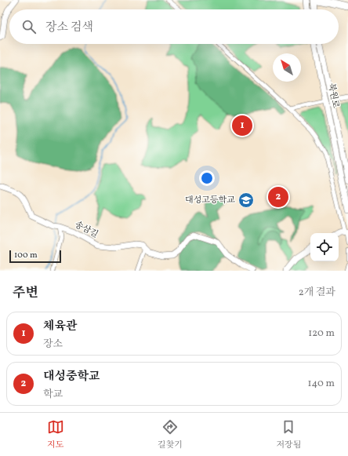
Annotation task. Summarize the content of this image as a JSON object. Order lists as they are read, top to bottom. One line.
{"streets":{"street":["북원로","송삼길"]},"places":{"school or university":["대성고등학교"]},"scale_bar":"100 m","north":"top left","page":{"search":"장소 검색","pins":["1","2"],"scale":"100 m","heading":["주변","2개 결과"],"list":[{"mark":"1","name":"체육관","note":"장소","value":"120 m"},{"mark":"2","name":"대성중학교","note":"학교","value":"140 m"}],"nav":["지도","길찾기","저장됨"]}}
